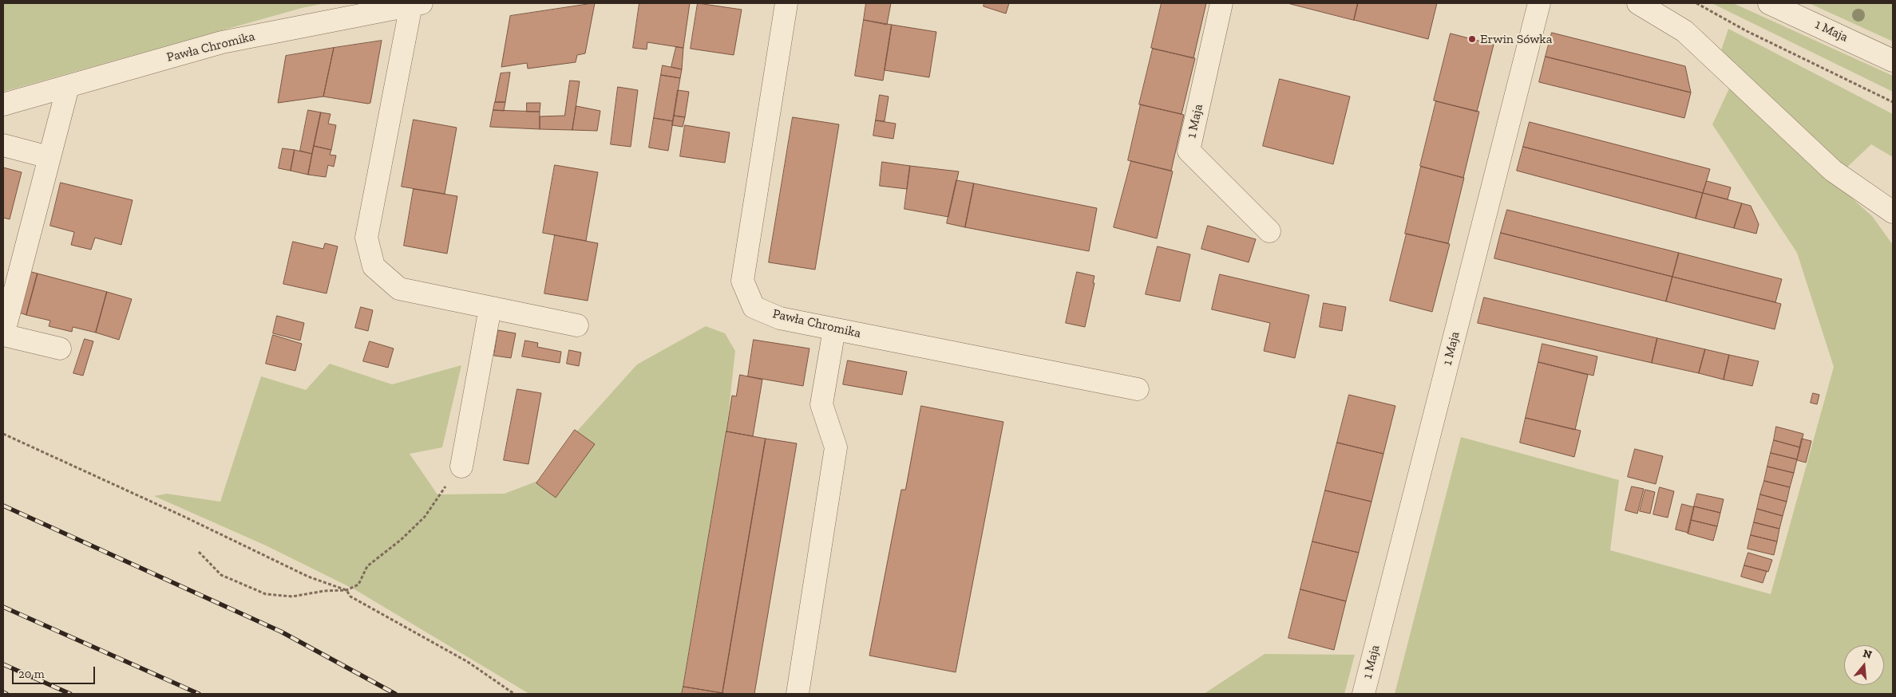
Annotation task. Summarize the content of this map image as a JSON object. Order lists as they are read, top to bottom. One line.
{"streets":{"street":["1 Maja","Pawła Chromika"]},"places":["Erwin Sówka"],"scale_bar":"20 m","north":"top"}
